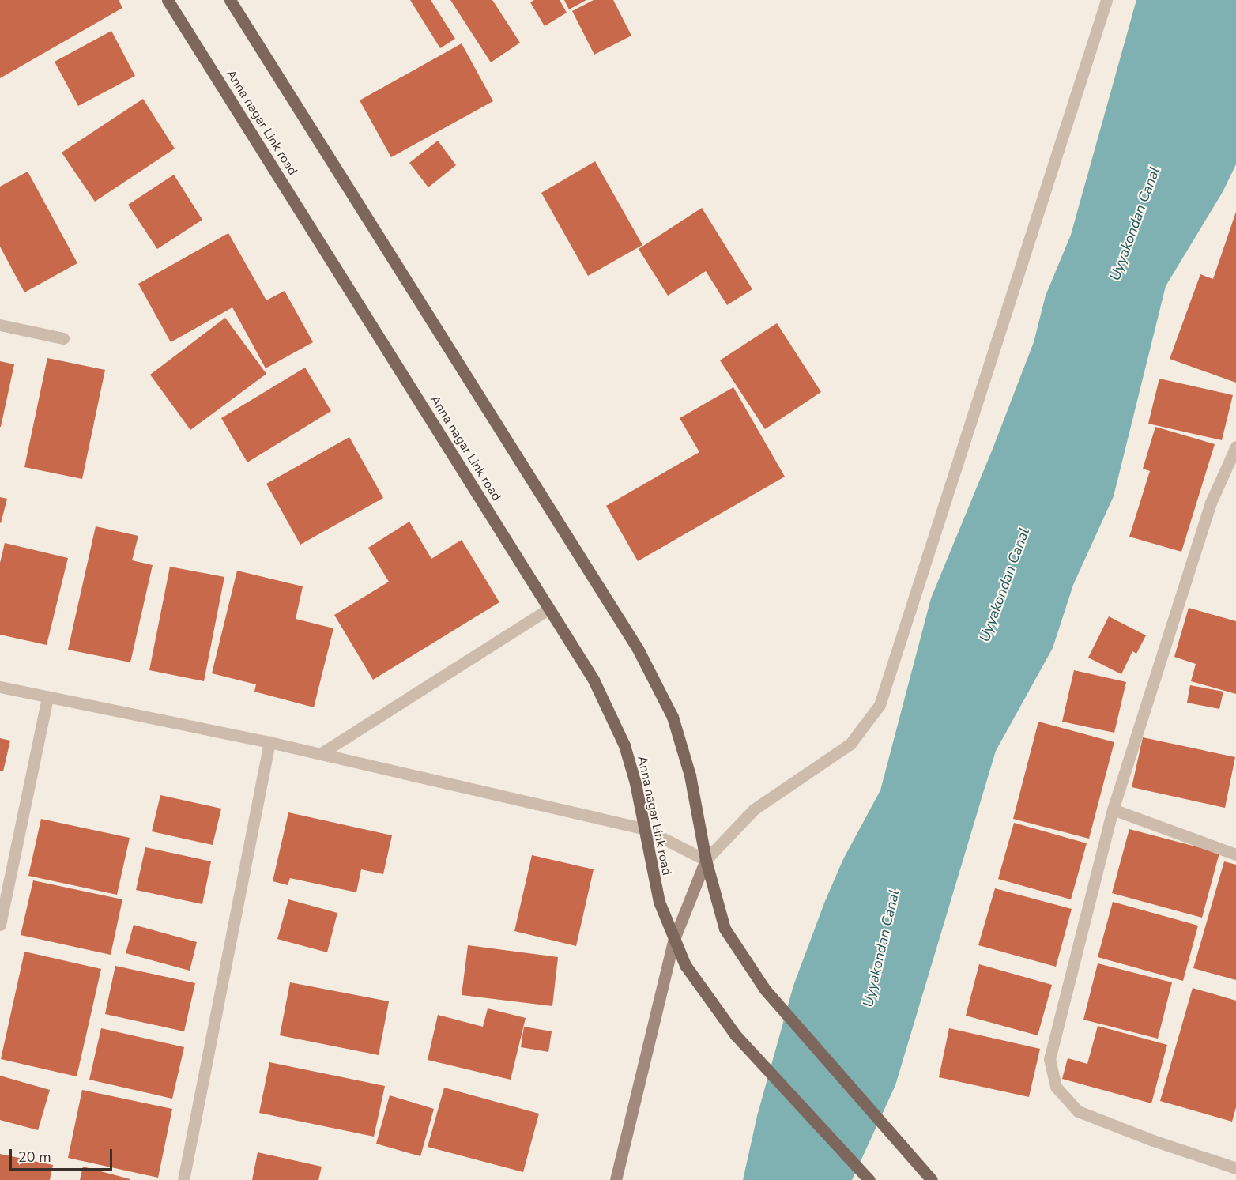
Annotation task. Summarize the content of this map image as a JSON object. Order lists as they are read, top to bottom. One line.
{"streets":{"main road":["Anna nagar Link road"]},"water":["Uyyakondan Canal"],"scale_bar":"20 m"}
